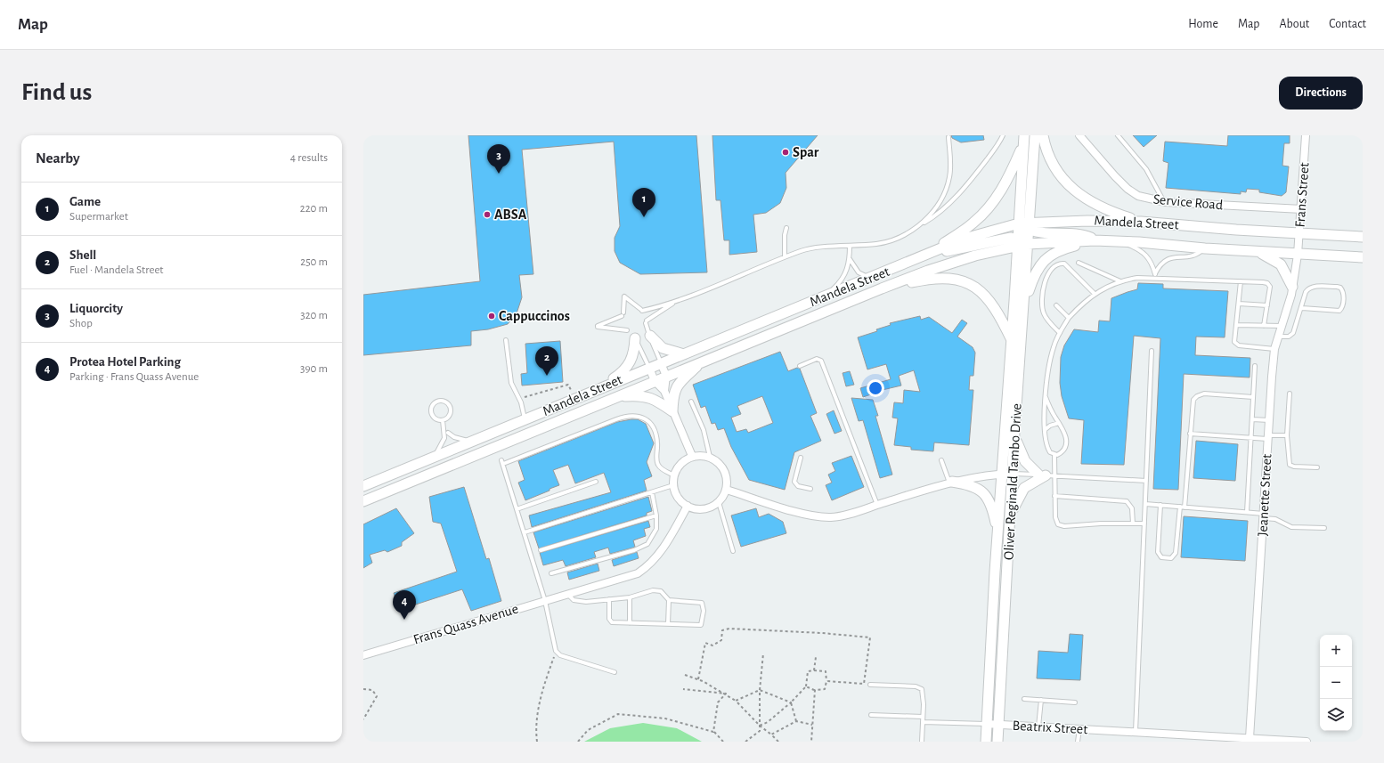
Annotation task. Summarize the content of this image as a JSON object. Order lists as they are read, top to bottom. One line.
{"streets":{"main road":["Mandela Street","Oliver Reginald Tambo Drive"],"street":["Frans Street","Service Road","Jeanette Street","Frans Quass Avenue","Beatrix Street"]},"crossings":[["Frans Street","Service Road"],["Frans Street","Mandela Street"],["Frans Street","Jeanette Street"],["Mandela Street","Oliver Reginald Tambo Drive"],["Mandela Street","Jeanette Street"],["Oliver Reginald Tambo Drive","Beatrix Street"],["Jeanette Street","Beatrix Street"]],"places":["Spar","ABSA","Cappuccinos"],"page":{"header":"Map","nav":["Home","Map","About","Contact"],"buttons":"Directions","title":"Find us","heading":["Nearby","4 results"],"pins":["3","1","2","4"],"list":[{"mark":"1","name":"Game","note":"Supermarket","value":"220 m"},{"mark":"2","name":"Shell","note":"Fuel · Mandela Street","value":"250 m"},{"mark":"3","name":"Liquorcity","note":"Shop","value":"320 m"},{"mark":"4","name":"Protea Hotel Parking","note":"Parking · Frans Quass Avenue","value":"390 m"}],"map_buttons":["+","−"]}}
